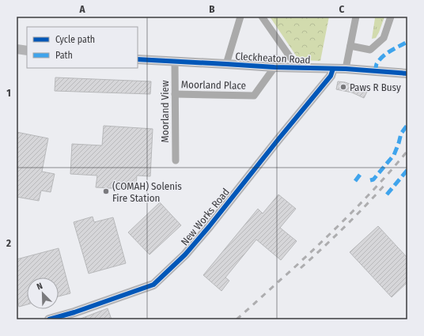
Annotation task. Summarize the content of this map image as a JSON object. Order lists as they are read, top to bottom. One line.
{"streets":{"street":["Cleckheaton Road","Moorland Place","Moorland View","New Works Road"]},"crossings":[["Cleckheaton Road","Moorland Place"],["Cleckheaton Road","Moorland View"],["Cleckheaton Road","New Works Road"],["Moorland Place","Moorland View"]],"places":["Paws R Busy","(COMAH) Solenis Fire Station"],"legend":["Cycle path","Path"],"north":"top left","grid":{"columns":["A","B","C"],"rows":["1","2"]}}
